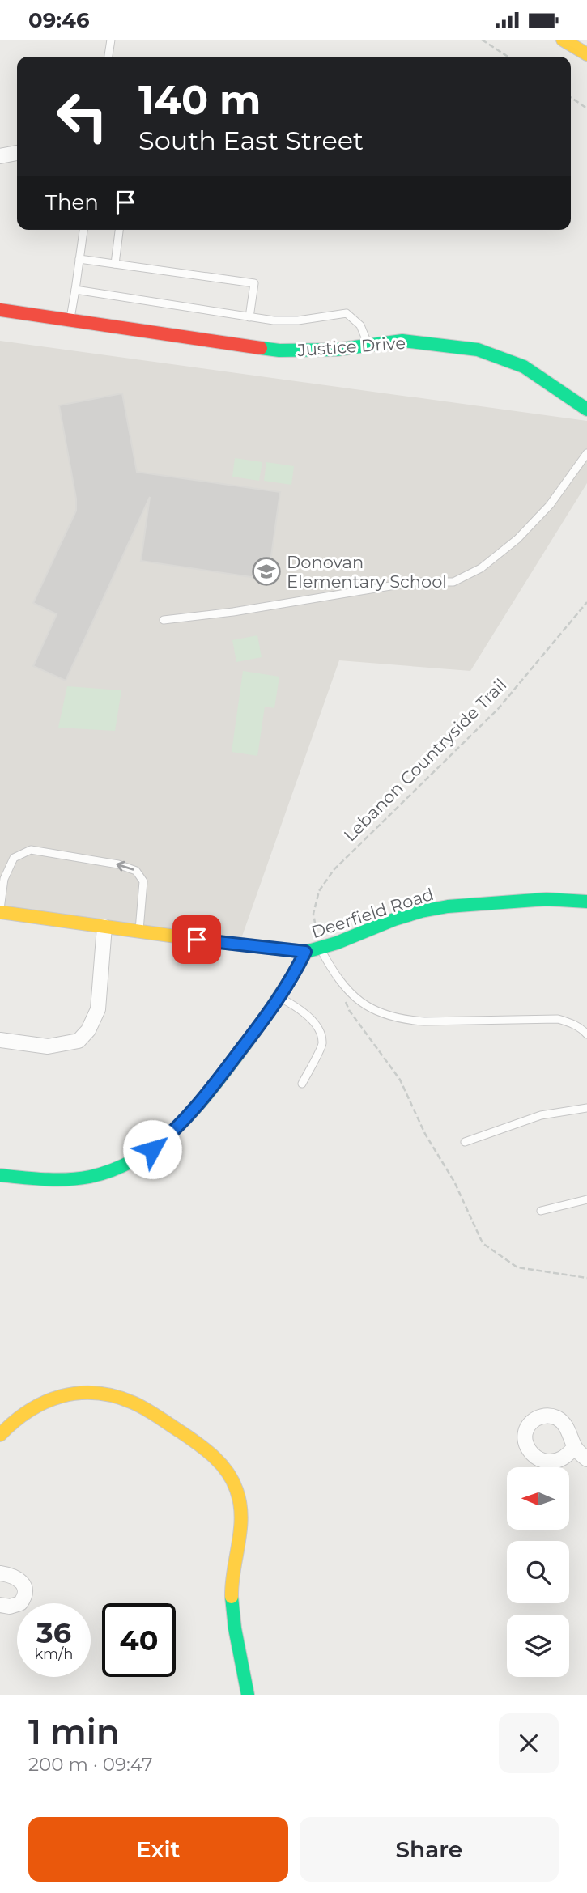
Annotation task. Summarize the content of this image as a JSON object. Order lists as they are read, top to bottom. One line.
{"streets":{"main road":["Justice Drive","Deerfield Road"],"path":["Lebanon Countryside Trail"]},"crossings":[["Lebanon Countryside Trail","Deerfield Road"]],"places":{"school or university":["Donovan Elementary School"]},"north":"left","page":{"status":"09:46","turn":["140 m","South East Street"],"then":"Then","speed":"36 km/h","limit":"40","heading":["1 min","200 m · 09:47"],"buttons":["Exit","Share"]}}
